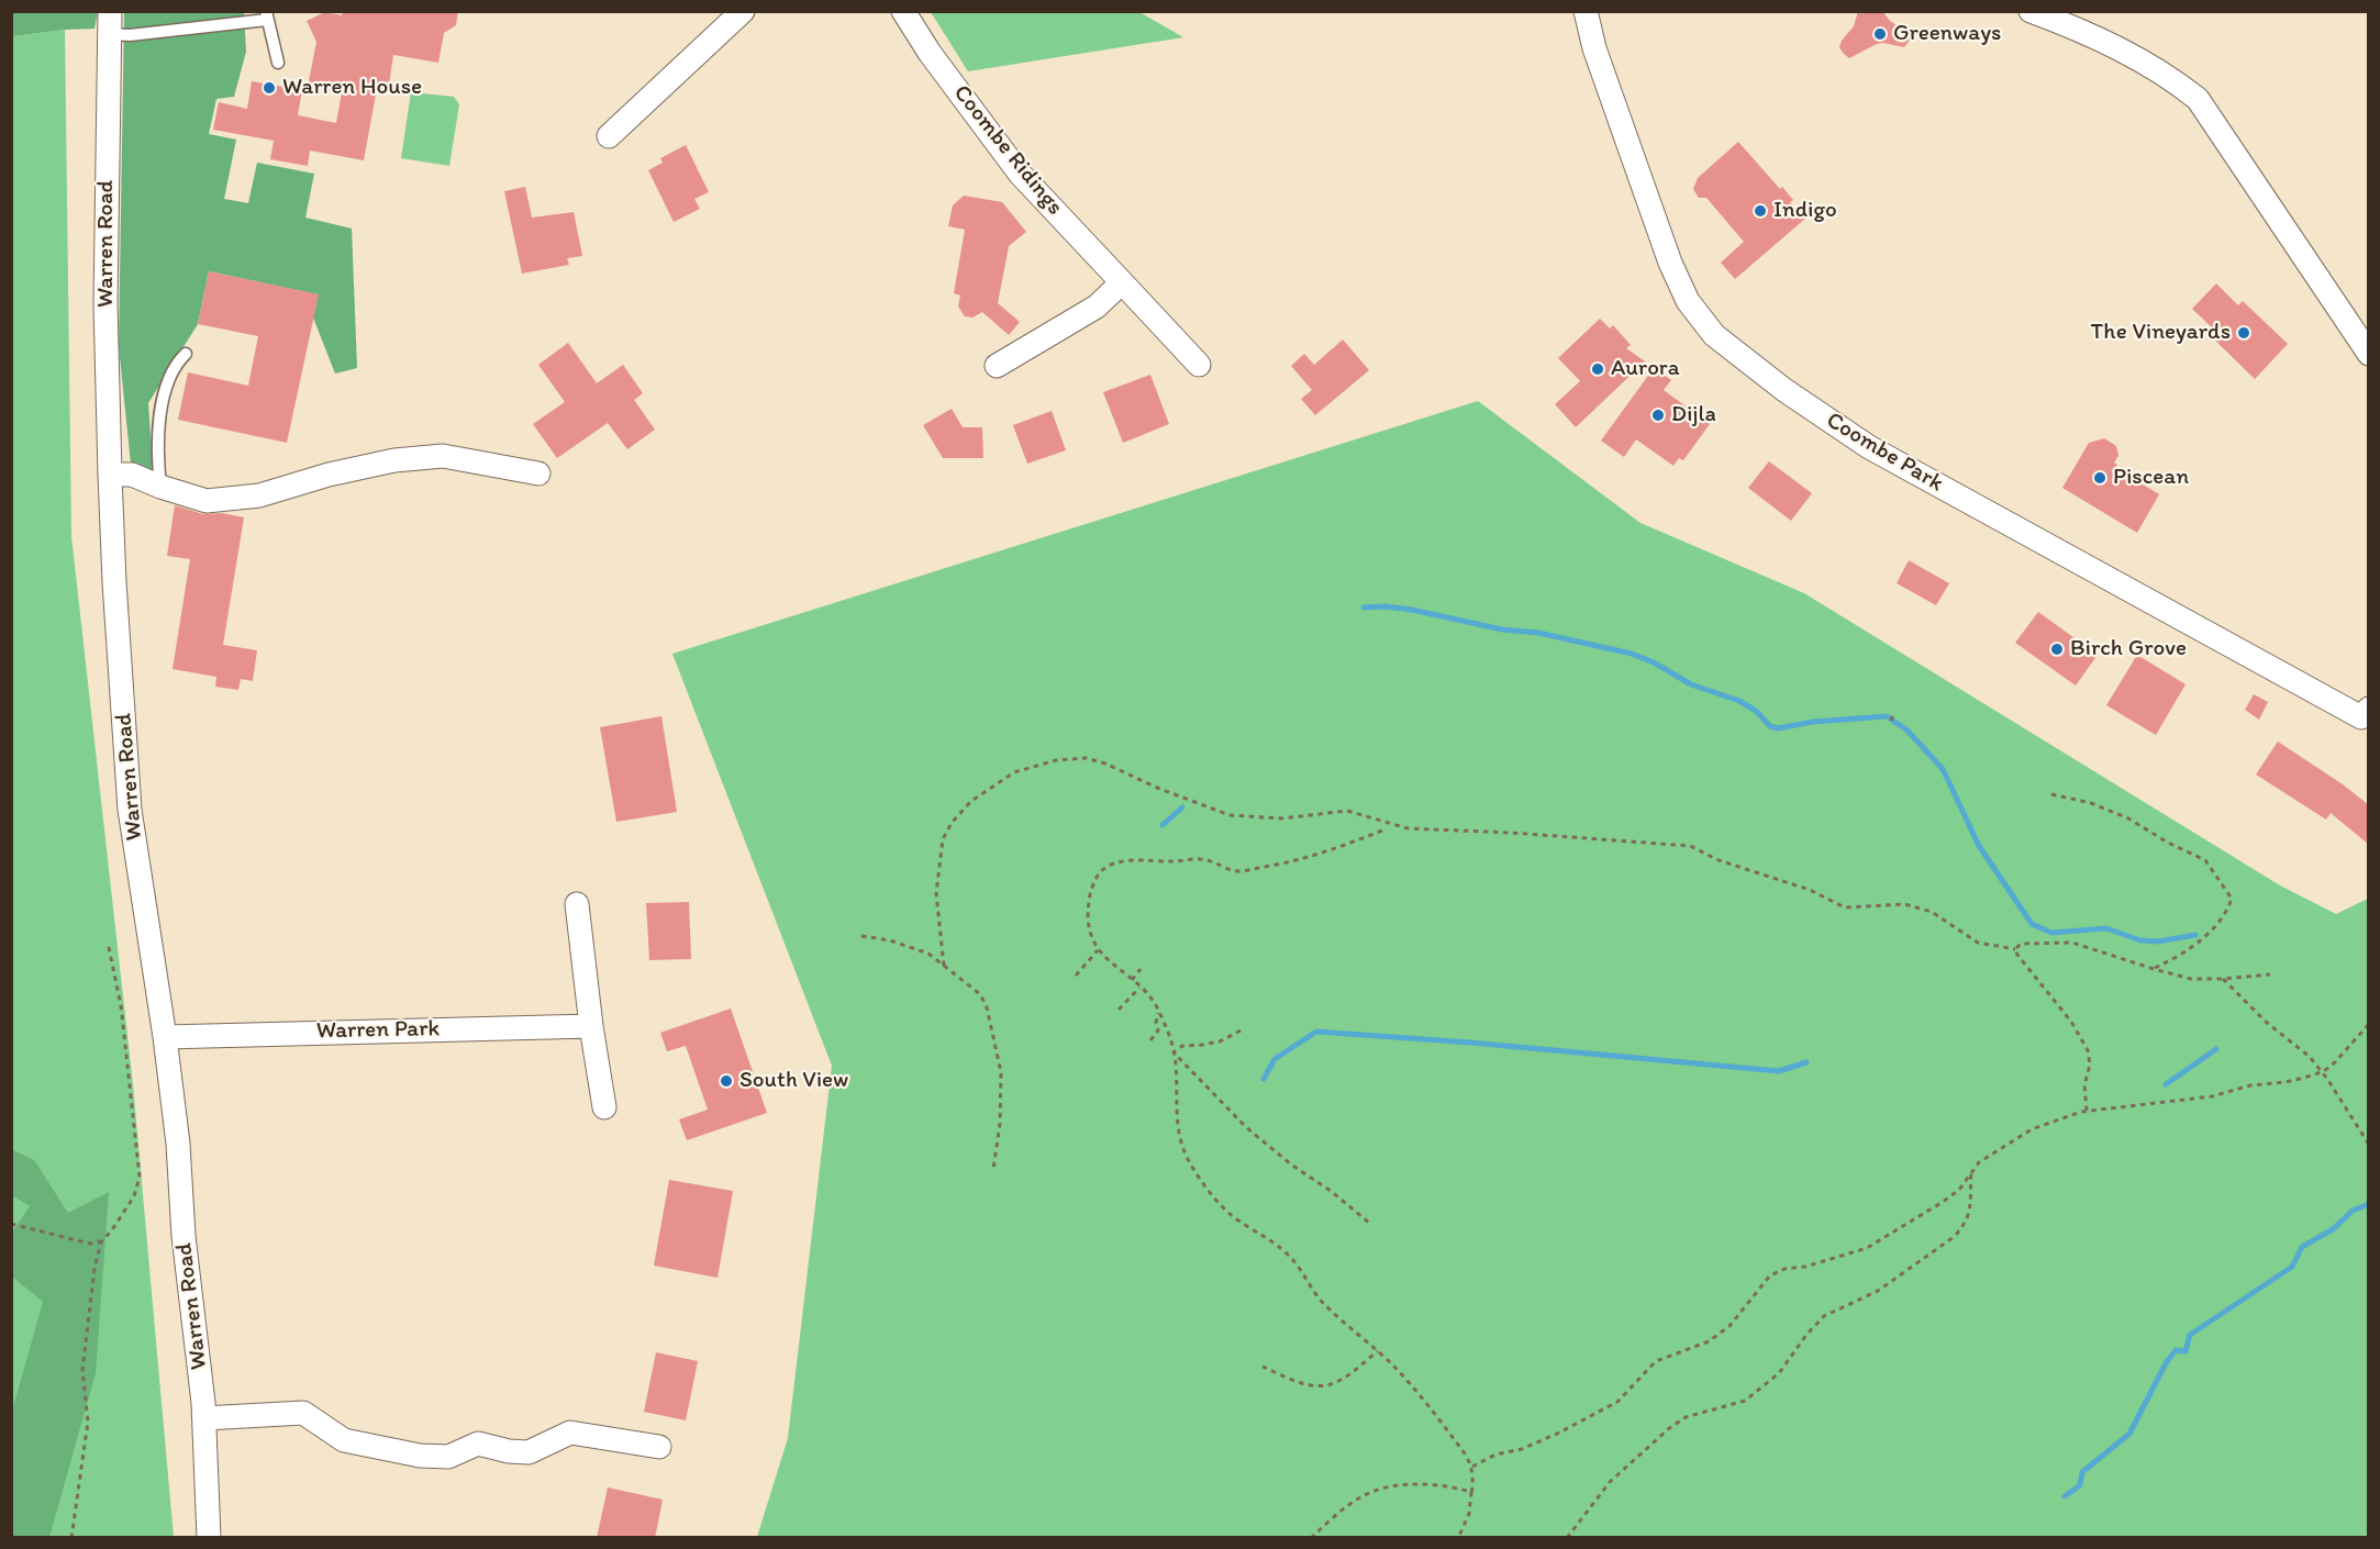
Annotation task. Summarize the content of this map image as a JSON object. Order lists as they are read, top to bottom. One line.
{"streets":{"street":["Coombe Ridings","Warren Road","Coombe Park","Warren Park"]},"crossings":[["Warren Road","Warren Park"]],"places":["Greenways","Warren House","Indigo","The Vineyards","Aurora","Dijla","Piscean","Birch Grove","South View"]}
